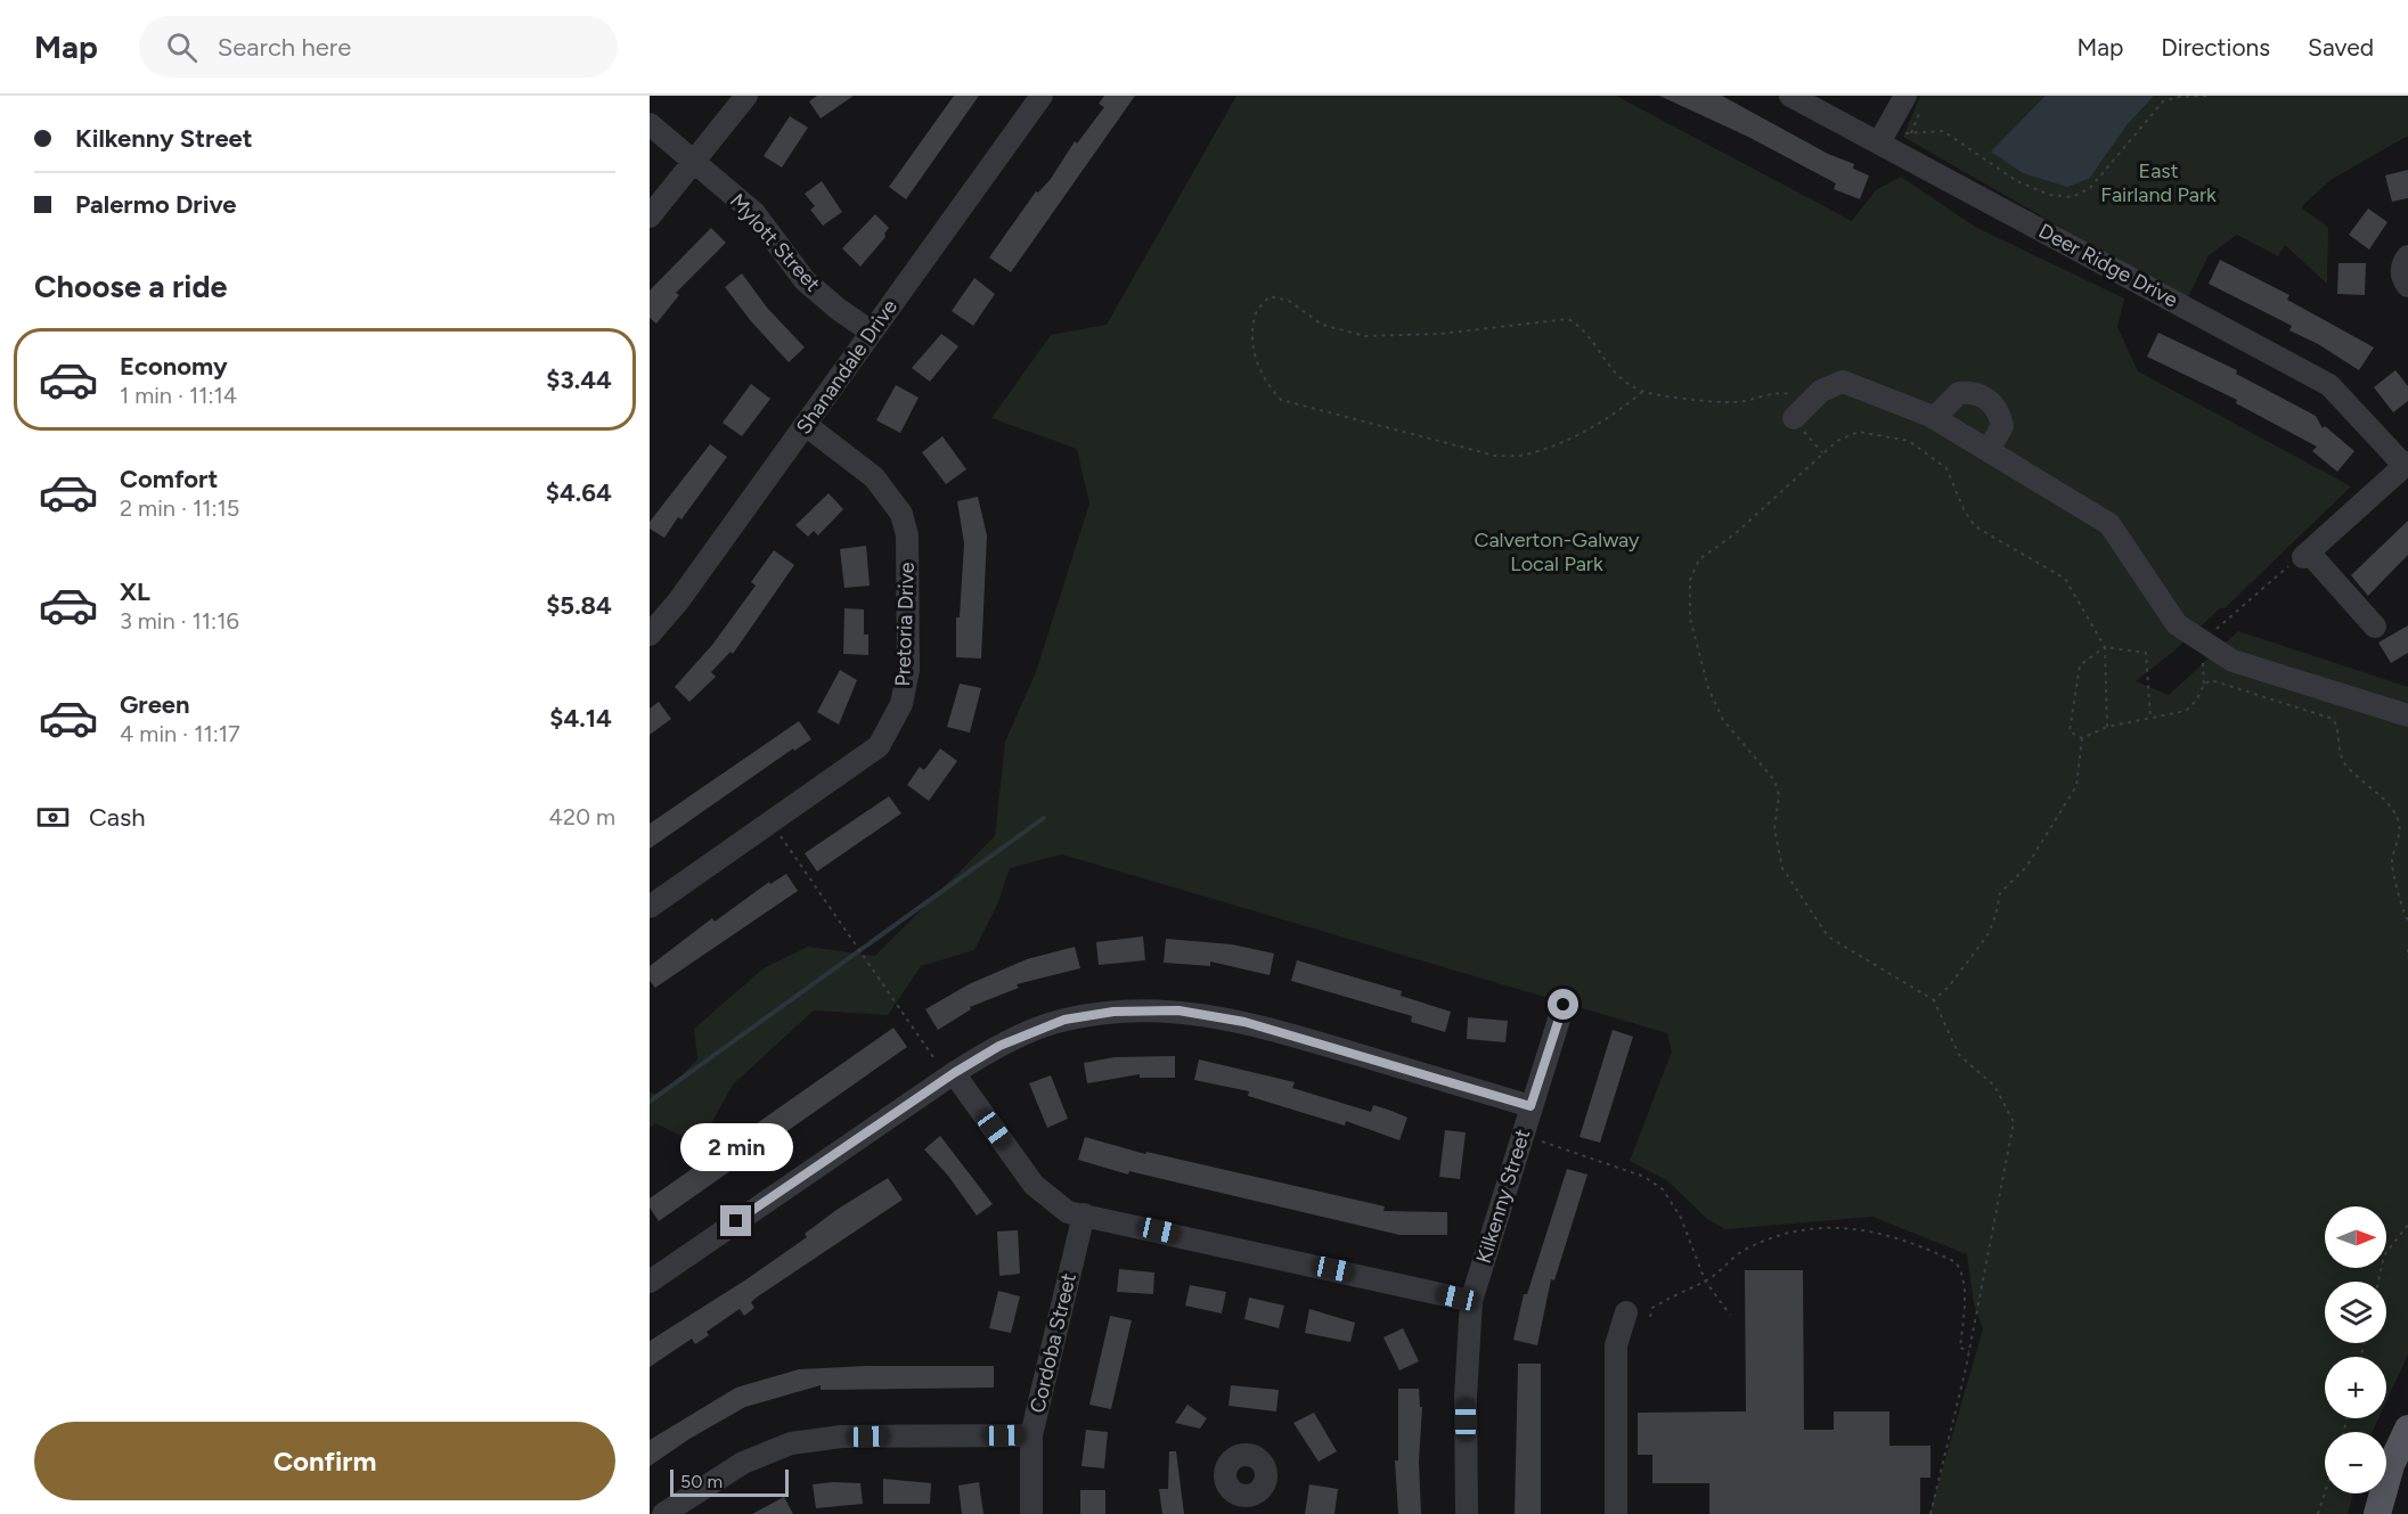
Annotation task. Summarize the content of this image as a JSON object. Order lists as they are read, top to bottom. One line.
{"streets":{"street":["Mylott Street","Deer Ridge Drive","Shanandale Drive","Pretoria Drive","Kilkenny Street","Cordoba Street"]},"crossings":[["Mylott Street","Shanandale Drive"],["Shanandale Drive","Pretoria Drive"]],"parks":["East Fairland Park","Calverton-Galway Local Park"],"scale_bar":"50 m","north":"right","page":{"header":"Map","search":"Search here","nav":["Map","Directions","Saved"],"banner":["Kilkenny Street","Palermo Drive"],"heading":"Choose a ride","list":[{"name":"Economy","note":"1 min · 11:14","value":"$3.44"},{"name":"Comfort","note":"2 min · 11:15","value":"$4.64"},{"name":"XL","note":"3 min · 11:16","value":"$5.84"},{"name":"Green","note":"4 min · 11:17","value":"$4.14"}],"pay":["Cash","420 m"],"bubble":"2 min","map_buttons":["+","−"],"buttons":"Confirm","scale":"50 m"}}
